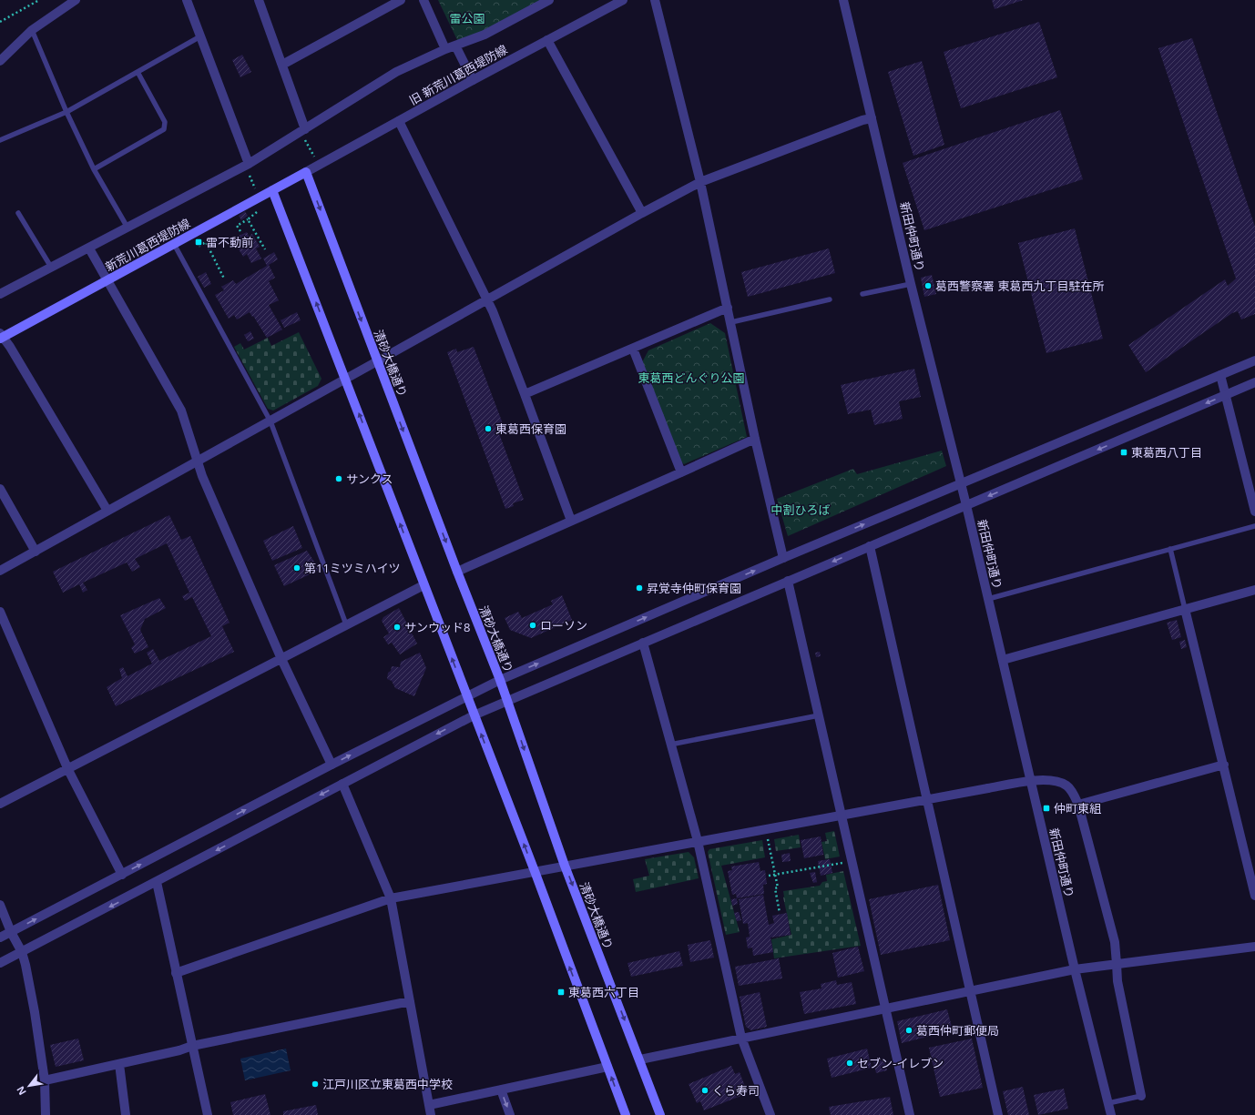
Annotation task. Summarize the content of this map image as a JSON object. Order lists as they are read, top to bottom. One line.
{"streets":{"main road":["新荒川葛西堤防線","清砂大橋通り"],"street":["旧 新荒川葛西堤防線","新田仲町通り"]},"crossings":[["旧 新荒川葛西堤防線","新荒川葛西堤防線"],["旧 新荒川葛西堤防線","清砂大橋通り"],["新荒川葛西堤防線","清砂大橋通り"]],"parks":["雷公園","東葛西どんぐり公園","中割ひろば"],"places":{"transit":["雷不動前","東葛西八丁目","仲町東組","東葛西六丁目"],"other":["葛西警察署 東葛西九丁目駐在所","東葛西保育園","サンクス","第11ミツミハイツ","昇覚寺仲町保育園","ローソン","サンウッド8","葛西仲町郵便局","セブン-イレブン","江戸川区立東葛西中学校","くら寿司"]},"north":"bottom left"}
